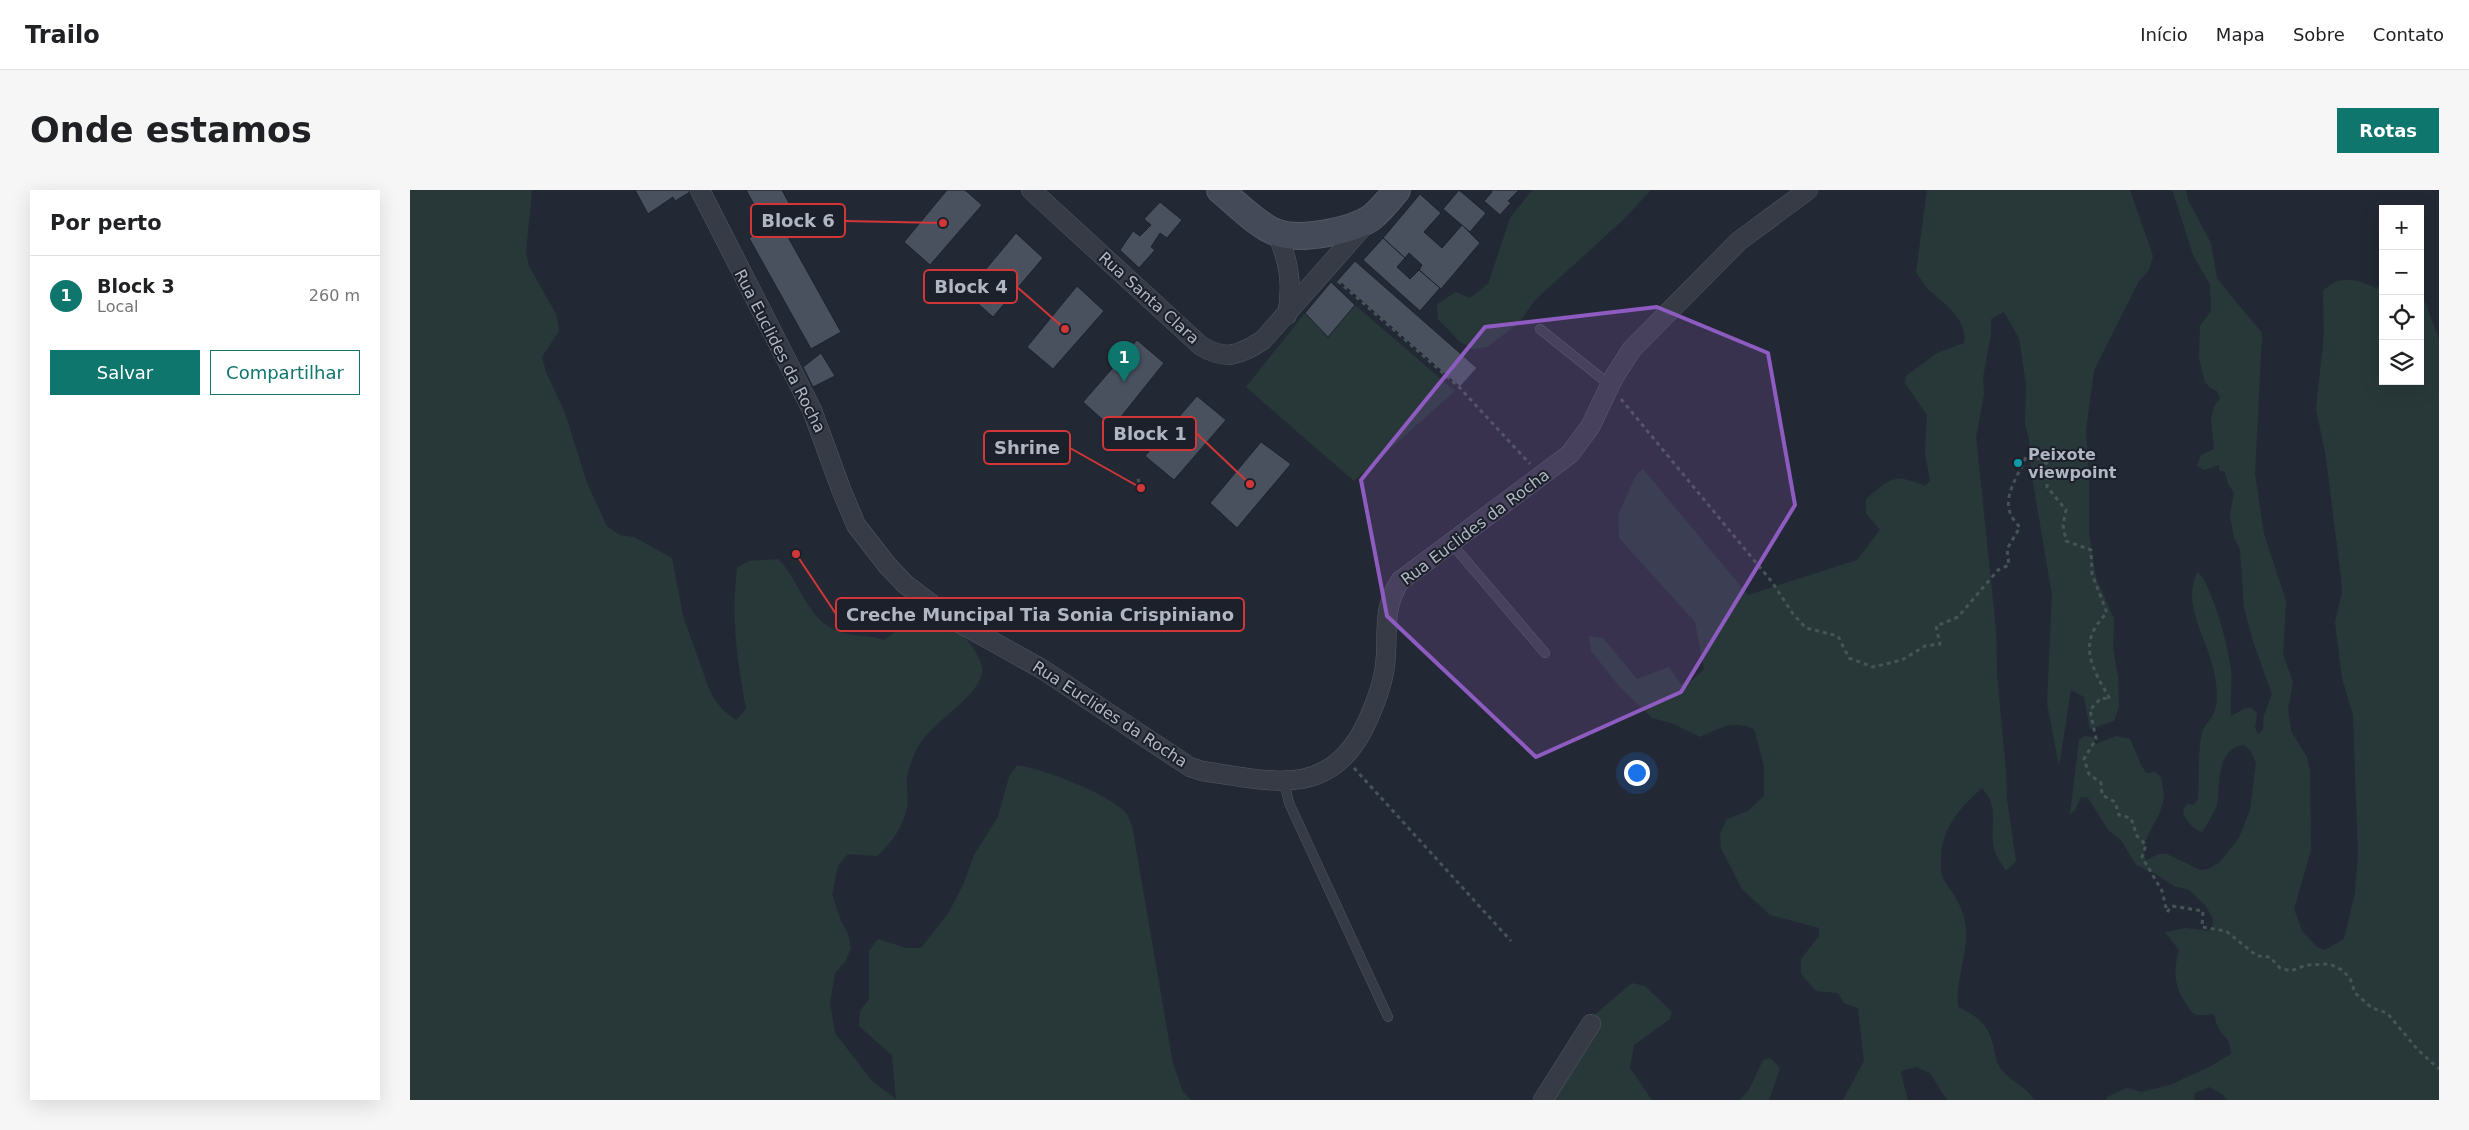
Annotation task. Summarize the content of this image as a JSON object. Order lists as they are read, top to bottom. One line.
{"streets":{"main road":["Rua Santa Clara"],"street":["Rua Euclides da Rocha"]},"places":["Block 6","Block 4","Peixote viewpoint","Block 1","Shrine","Creche Muncipal Tia Sonia Crispiniano"],"page":{"header":"Trailo","nav":["Início","Mapa","Sobre","Contato"],"buttons":["Rotas",["Salvar","Compartilhar"]],"title":"Onde estamos","heading":"Por perto","map_buttons":["+","−"],"list":[{"mark":"1","name":"Block 3","note":"Local","value":"260 m"}],"pins":"1"}}
